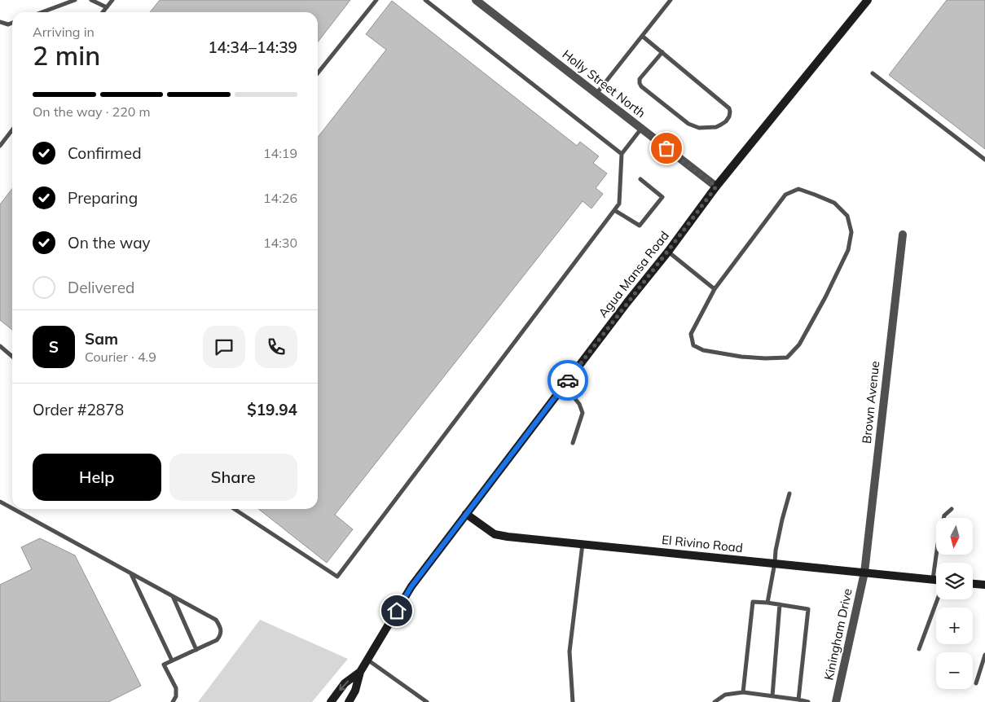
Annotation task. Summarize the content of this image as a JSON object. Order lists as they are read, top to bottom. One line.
{"streets":{"main road":["Agua Mansa Road","El Rivino Road"],"street":["Holly Street North","Brown Avenue","Kiningham Drive"]},"crossings":[["Holly Street North","Agua Mansa Road"],["Agua Mansa Road","El Rivino Road"],["Brown Avenue","El Rivino Road"],["Brown Avenue","Kiningham Drive"],["El Rivino Road","Kiningham Drive"]],"north":"bottom","page":{"heading":["2 min","Arriving in","14:34–14:39"],"panel":["Sam","Courier · 4.9","Order #2878","$19.94"],"bar":"On the way · 220 m","list":[["Confirmed","14:19"],["Preparing","14:26"],["On the way","14:30"],"Delivered"],"round":"S","buttons":["Help","Share"],"map_buttons":["+","−"]}}
